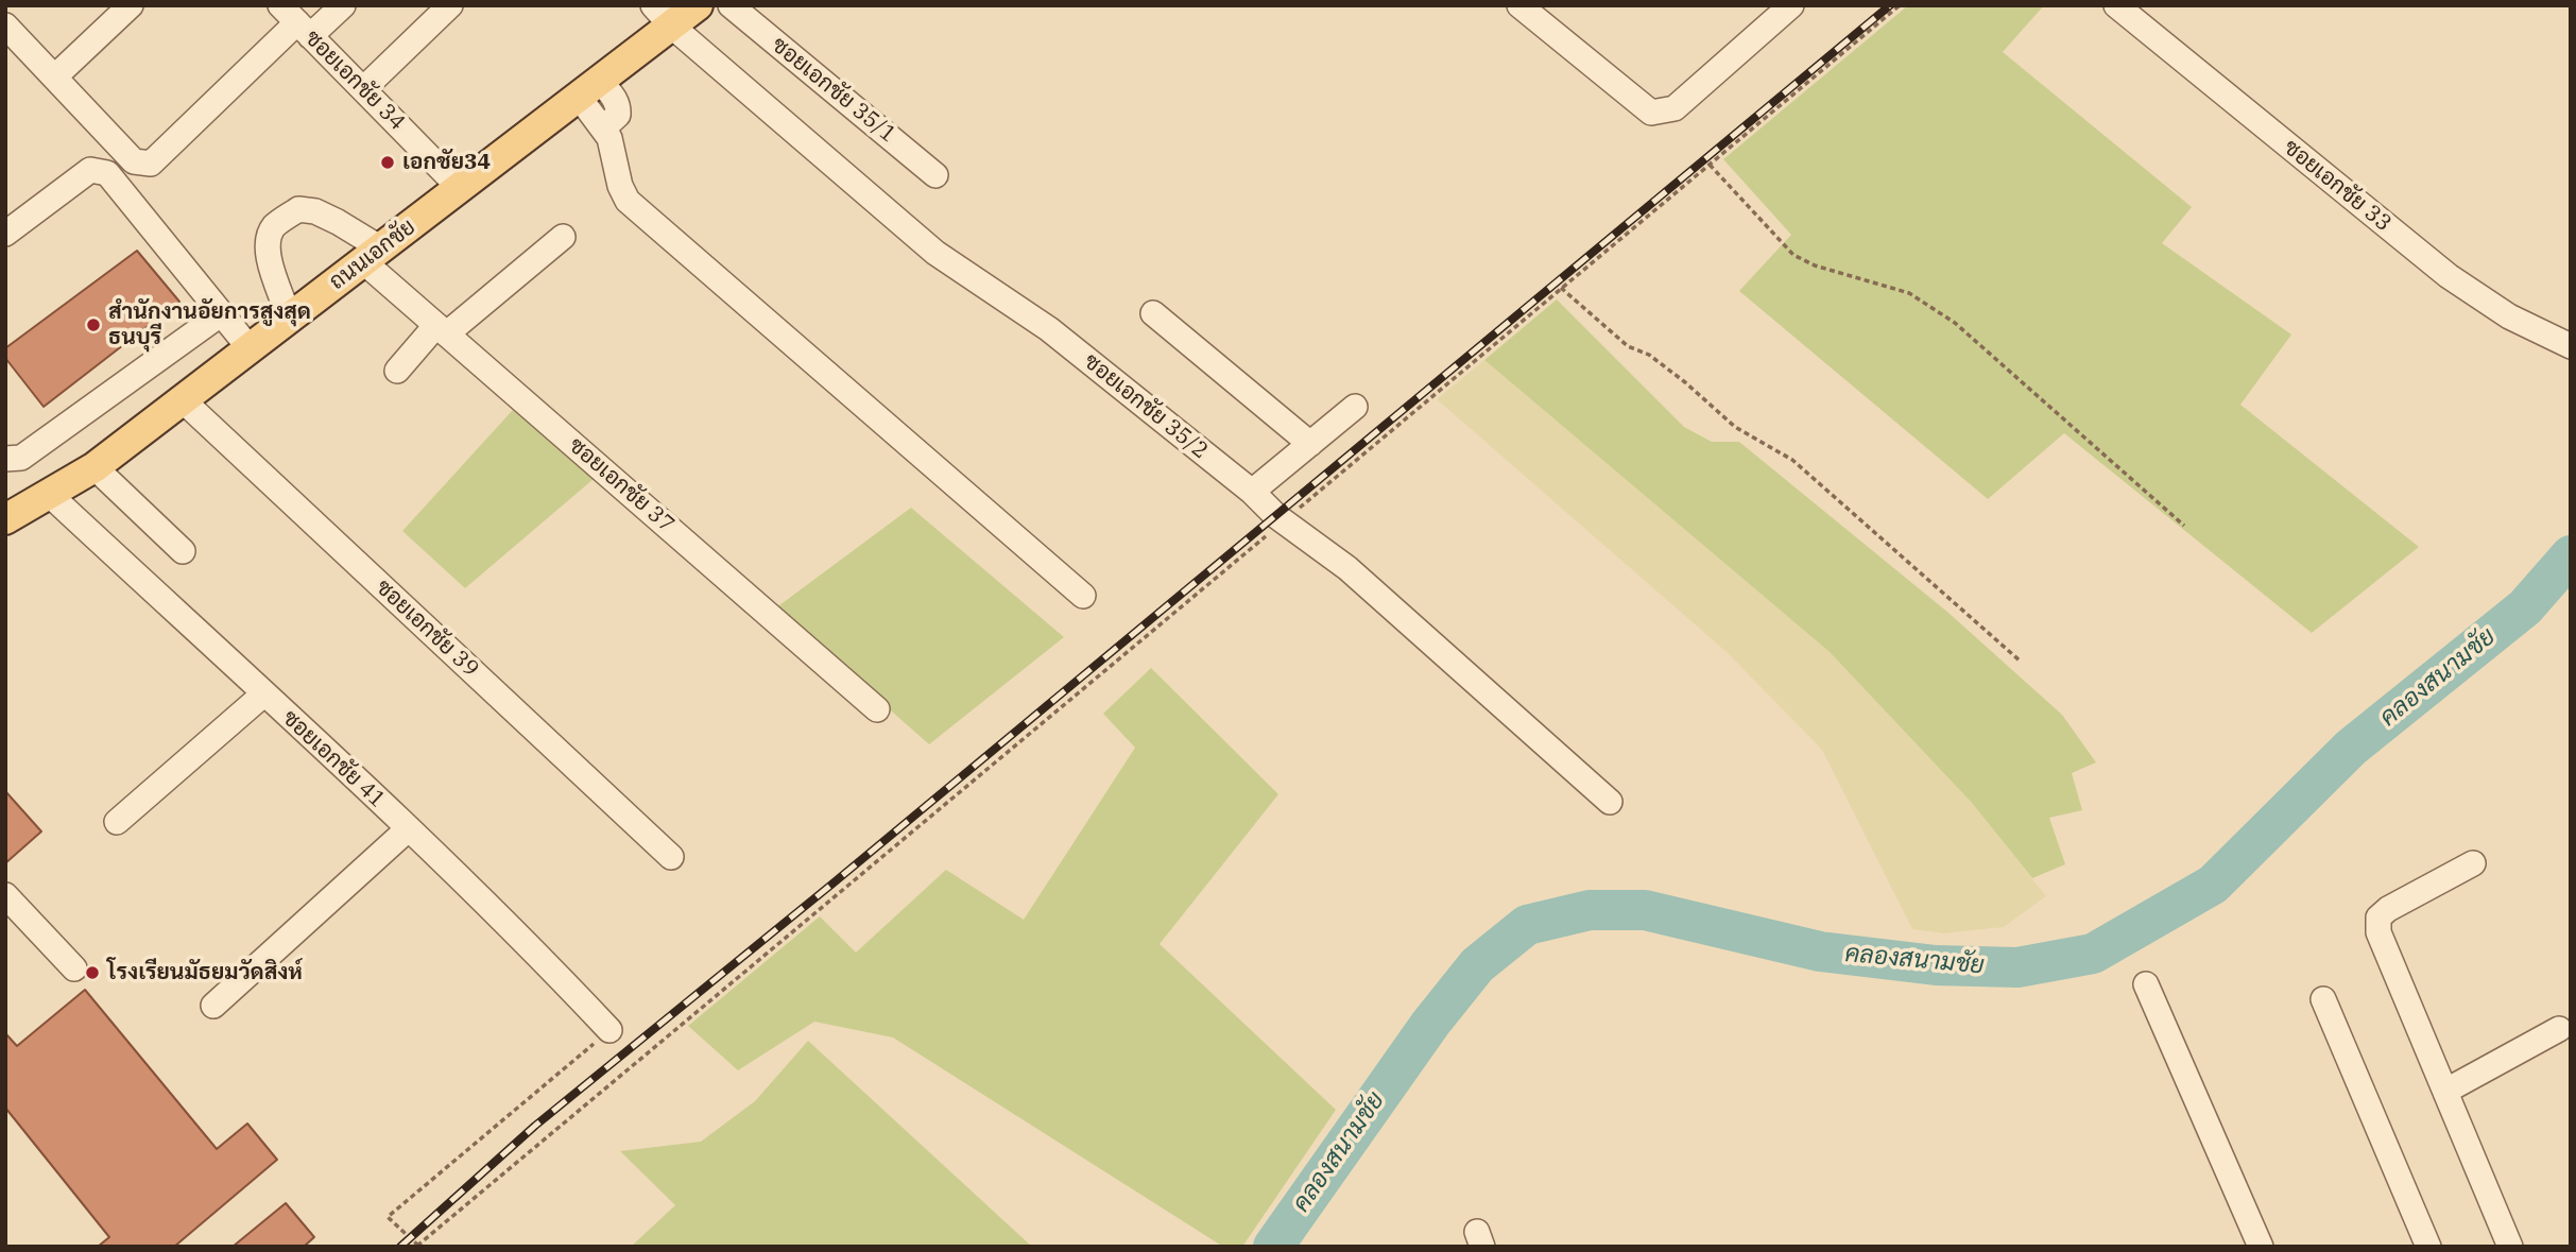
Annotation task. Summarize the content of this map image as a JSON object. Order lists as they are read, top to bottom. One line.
{"streets":{"main road":["ถนนเอกชัย"],"street":["ซอยเอกชัย 34","ซอยเอกชัย 35/1","ซอยเอกชัย 33","ซอยเอกชัย 35/2","ซอยเอกชัย 37","ซอยเอกชัย 39","ซอยเอกชัย 41"]},"crossings":[["ซอยเอกชัย 34","ถนนเอกชัย"],["ถนนเอกชัย","ซอยเอกชัย 35/2"],["ถนนเอกชัย","ซอยเอกชัย 37"],["ถนนเอกชัย","ซอยเอกชัย 39"],["ถนนเอกชัย","ซอยเอกชัย 41"]],"water":["คลองสนามชัย"],"places":["เอกชัย34","สำนักงานอัยการสูงสุด ธนบุรี","โรงเรียนมัธยมวัดสิงห์"]}
